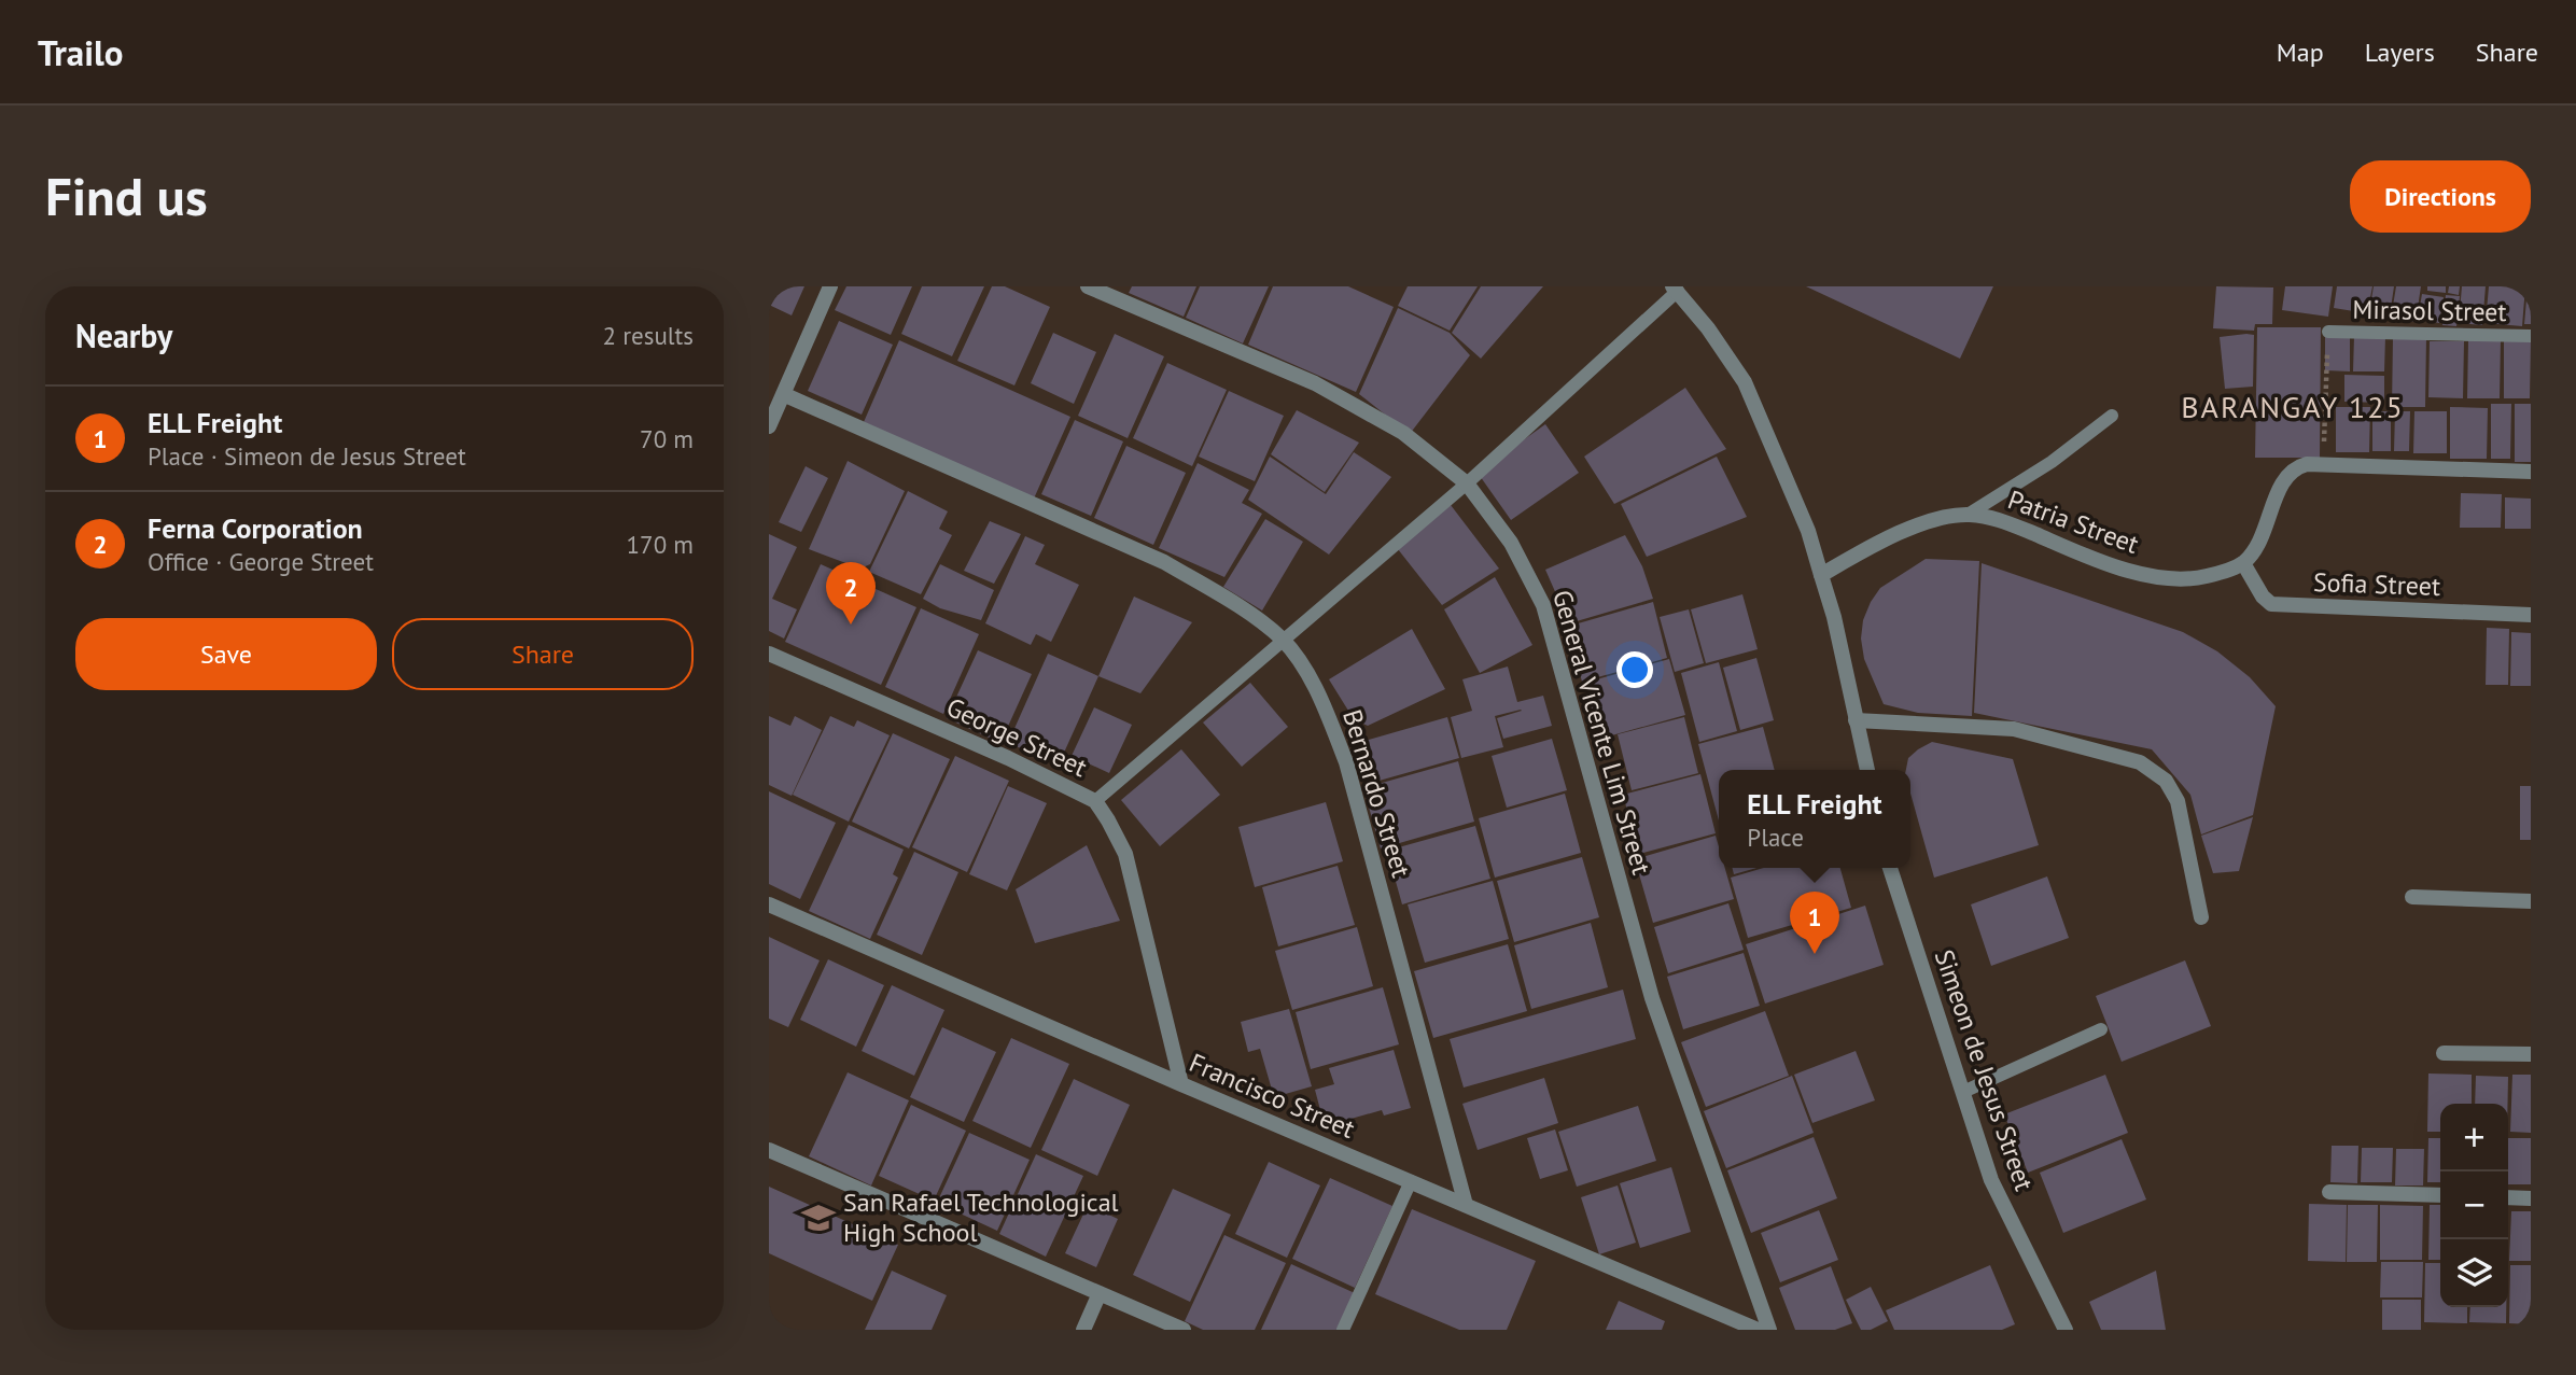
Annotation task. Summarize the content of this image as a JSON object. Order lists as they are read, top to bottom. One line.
{"streets":{"street":["Patria Street","Sofia Street","General Vicente Lim Street","George Street","Bernardo Street","Simeon de Jesus Street","Francisco Street"],"lane":["Mirasol Street"]},"crossings":[["Patria Street","Sofia Street"],["George Street","Francisco Street"],["Bernardo Street","Francisco Street"]],"districts":["BARANGAY 125"],"places":{"school or university":["San Rafael Technological High School"]},"page":{"header":"Trailo","nav":["Map","Layers","Share"],"buttons":["Directions",["Save","Share"]],"title":"Find us","heading":["Nearby","2 results"],"list":[{"mark":"1","name":"ELL Freight","note":"Place · Simeon de Jesus Street","value":"70 m"},{"mark":"2","name":"Ferna Corporation","note":"Office · George Street","value":"170 m"}],"pins":["2","1"],"popup":["ELL Freight","Place"],"map_buttons":["+","−"]}}
